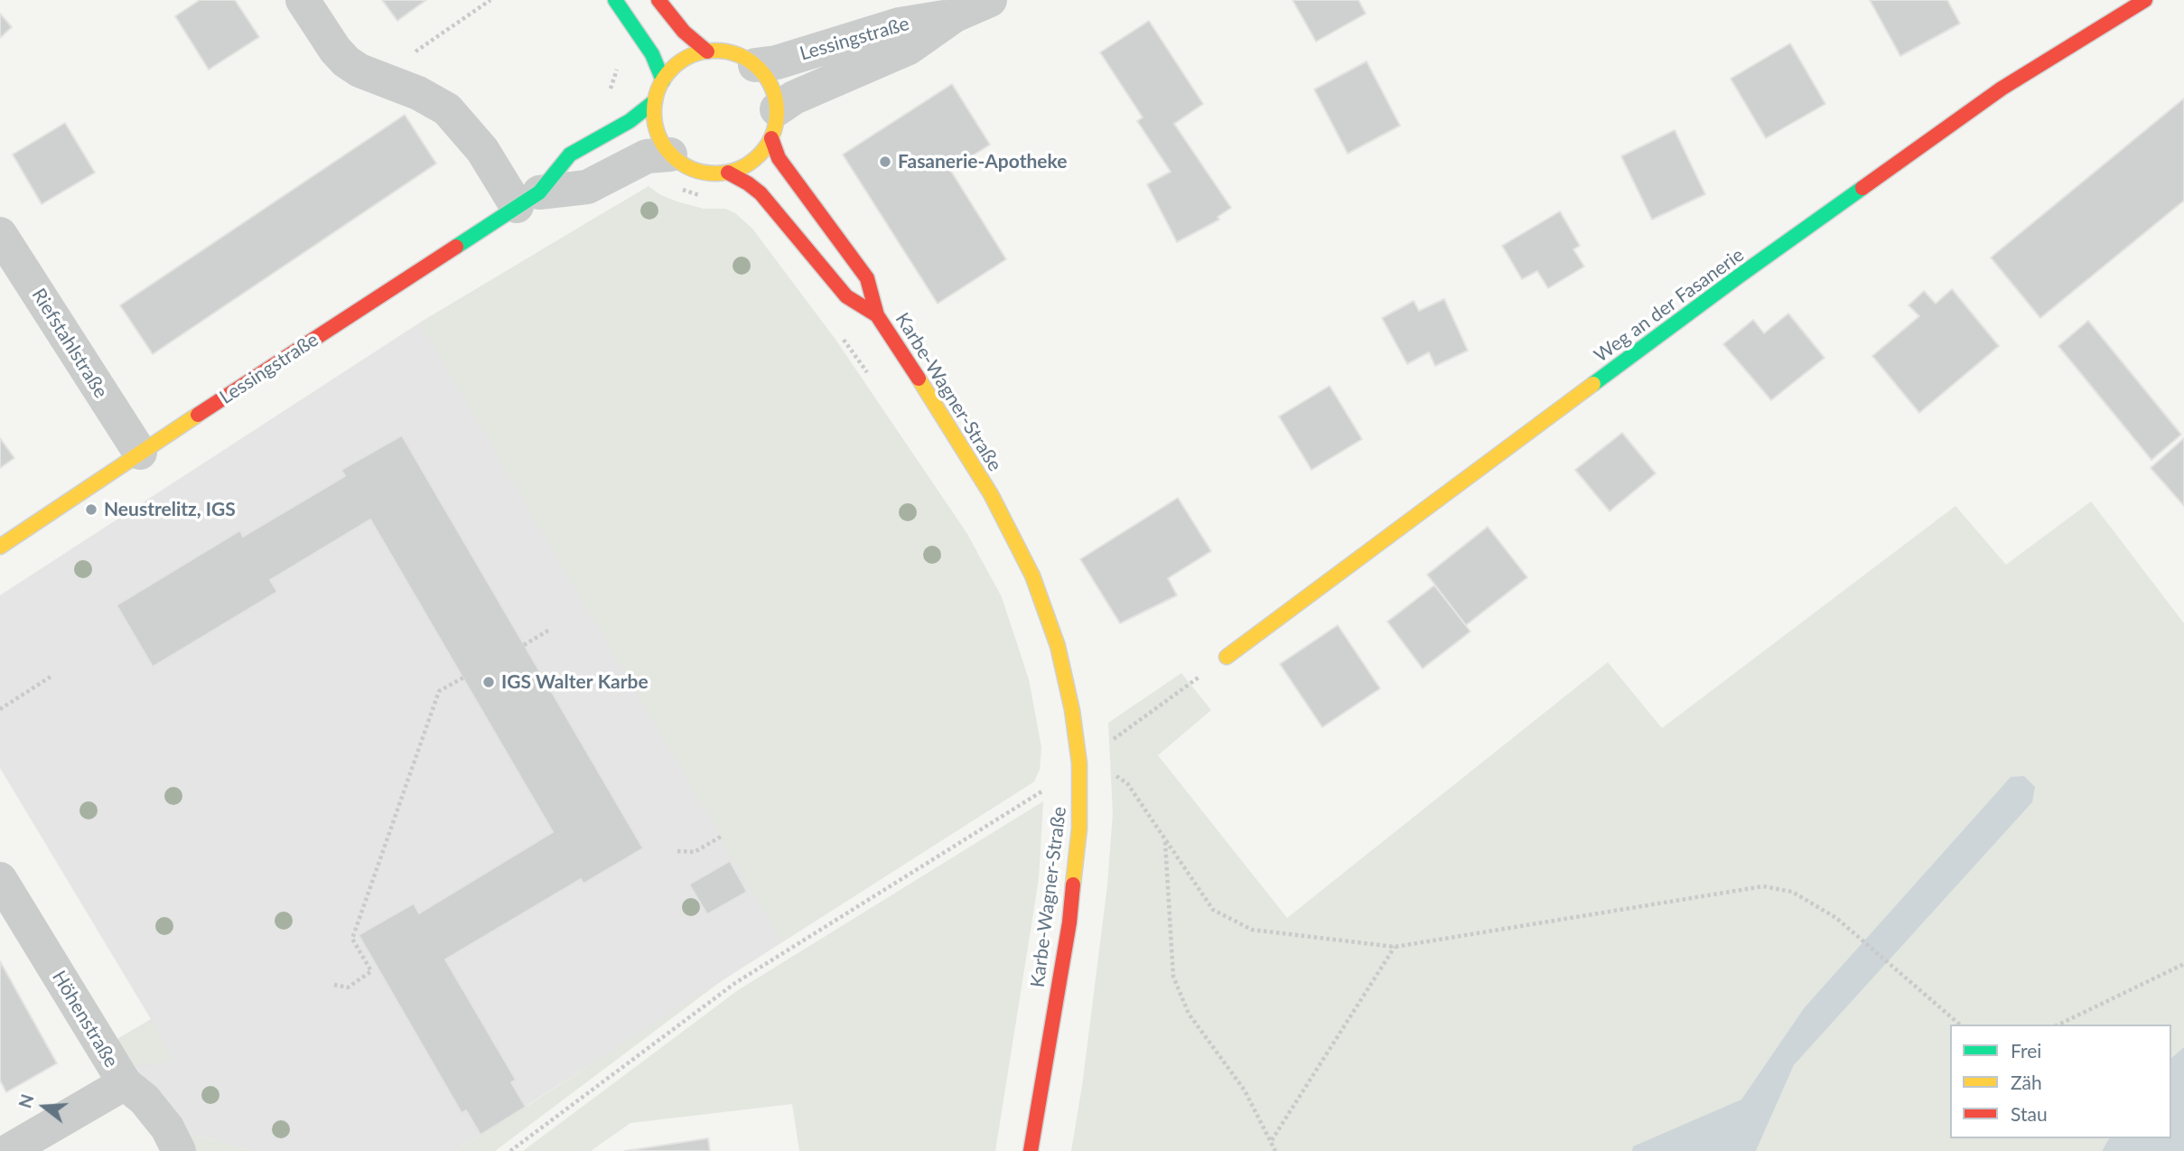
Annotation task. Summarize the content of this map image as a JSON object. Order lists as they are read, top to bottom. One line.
{"streets":{"street":["Lessingstraße","Weg an der Fasanerie","Riefstahlstraße","Karbe-Wagner-Straße","Höhenstraße"]},"crossings":[["Lessingstraße","Riefstahlstraße"],["Lessingstraße","Karbe-Wagner-Straße"]],"places":["Fasanerie-Apotheke","Neustrelitz, IGS","IGS Walter Karbe"],"legend":["Frei","Zäh","Stau"],"north":"left"}
